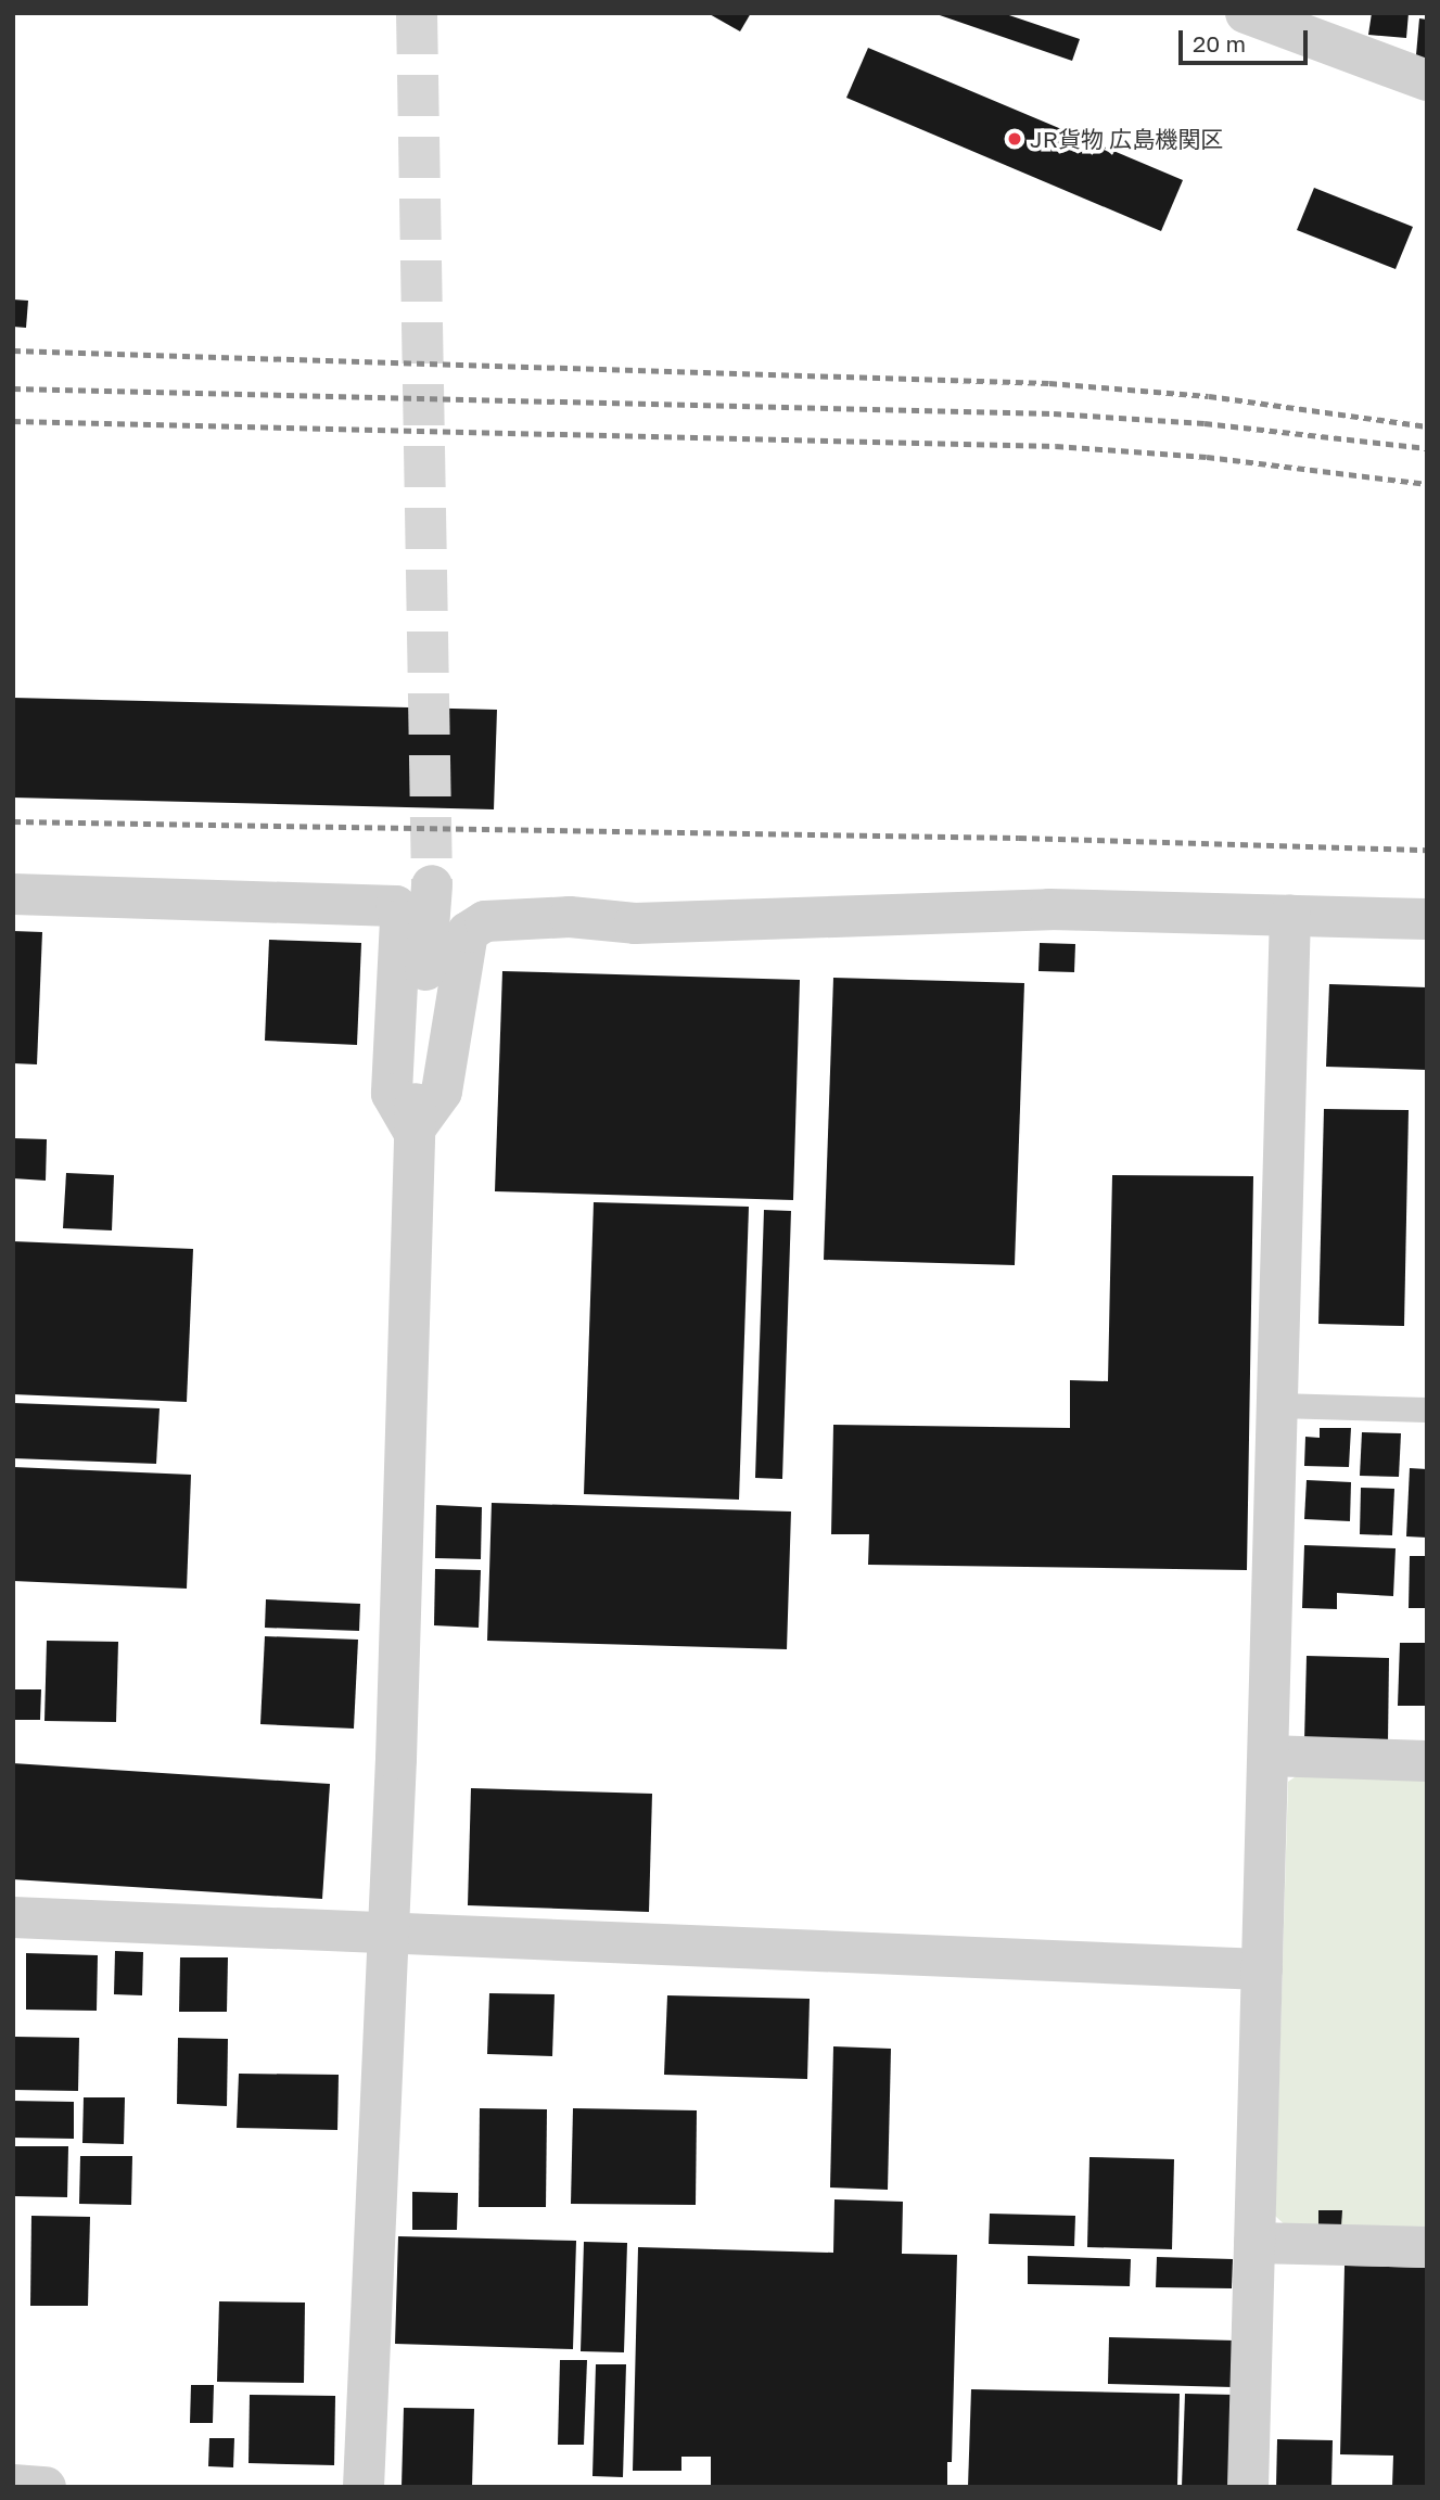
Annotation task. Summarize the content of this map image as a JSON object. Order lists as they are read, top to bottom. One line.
{"places":["JR貨物 広島機関区"],"scale_bar":"20 m"}
